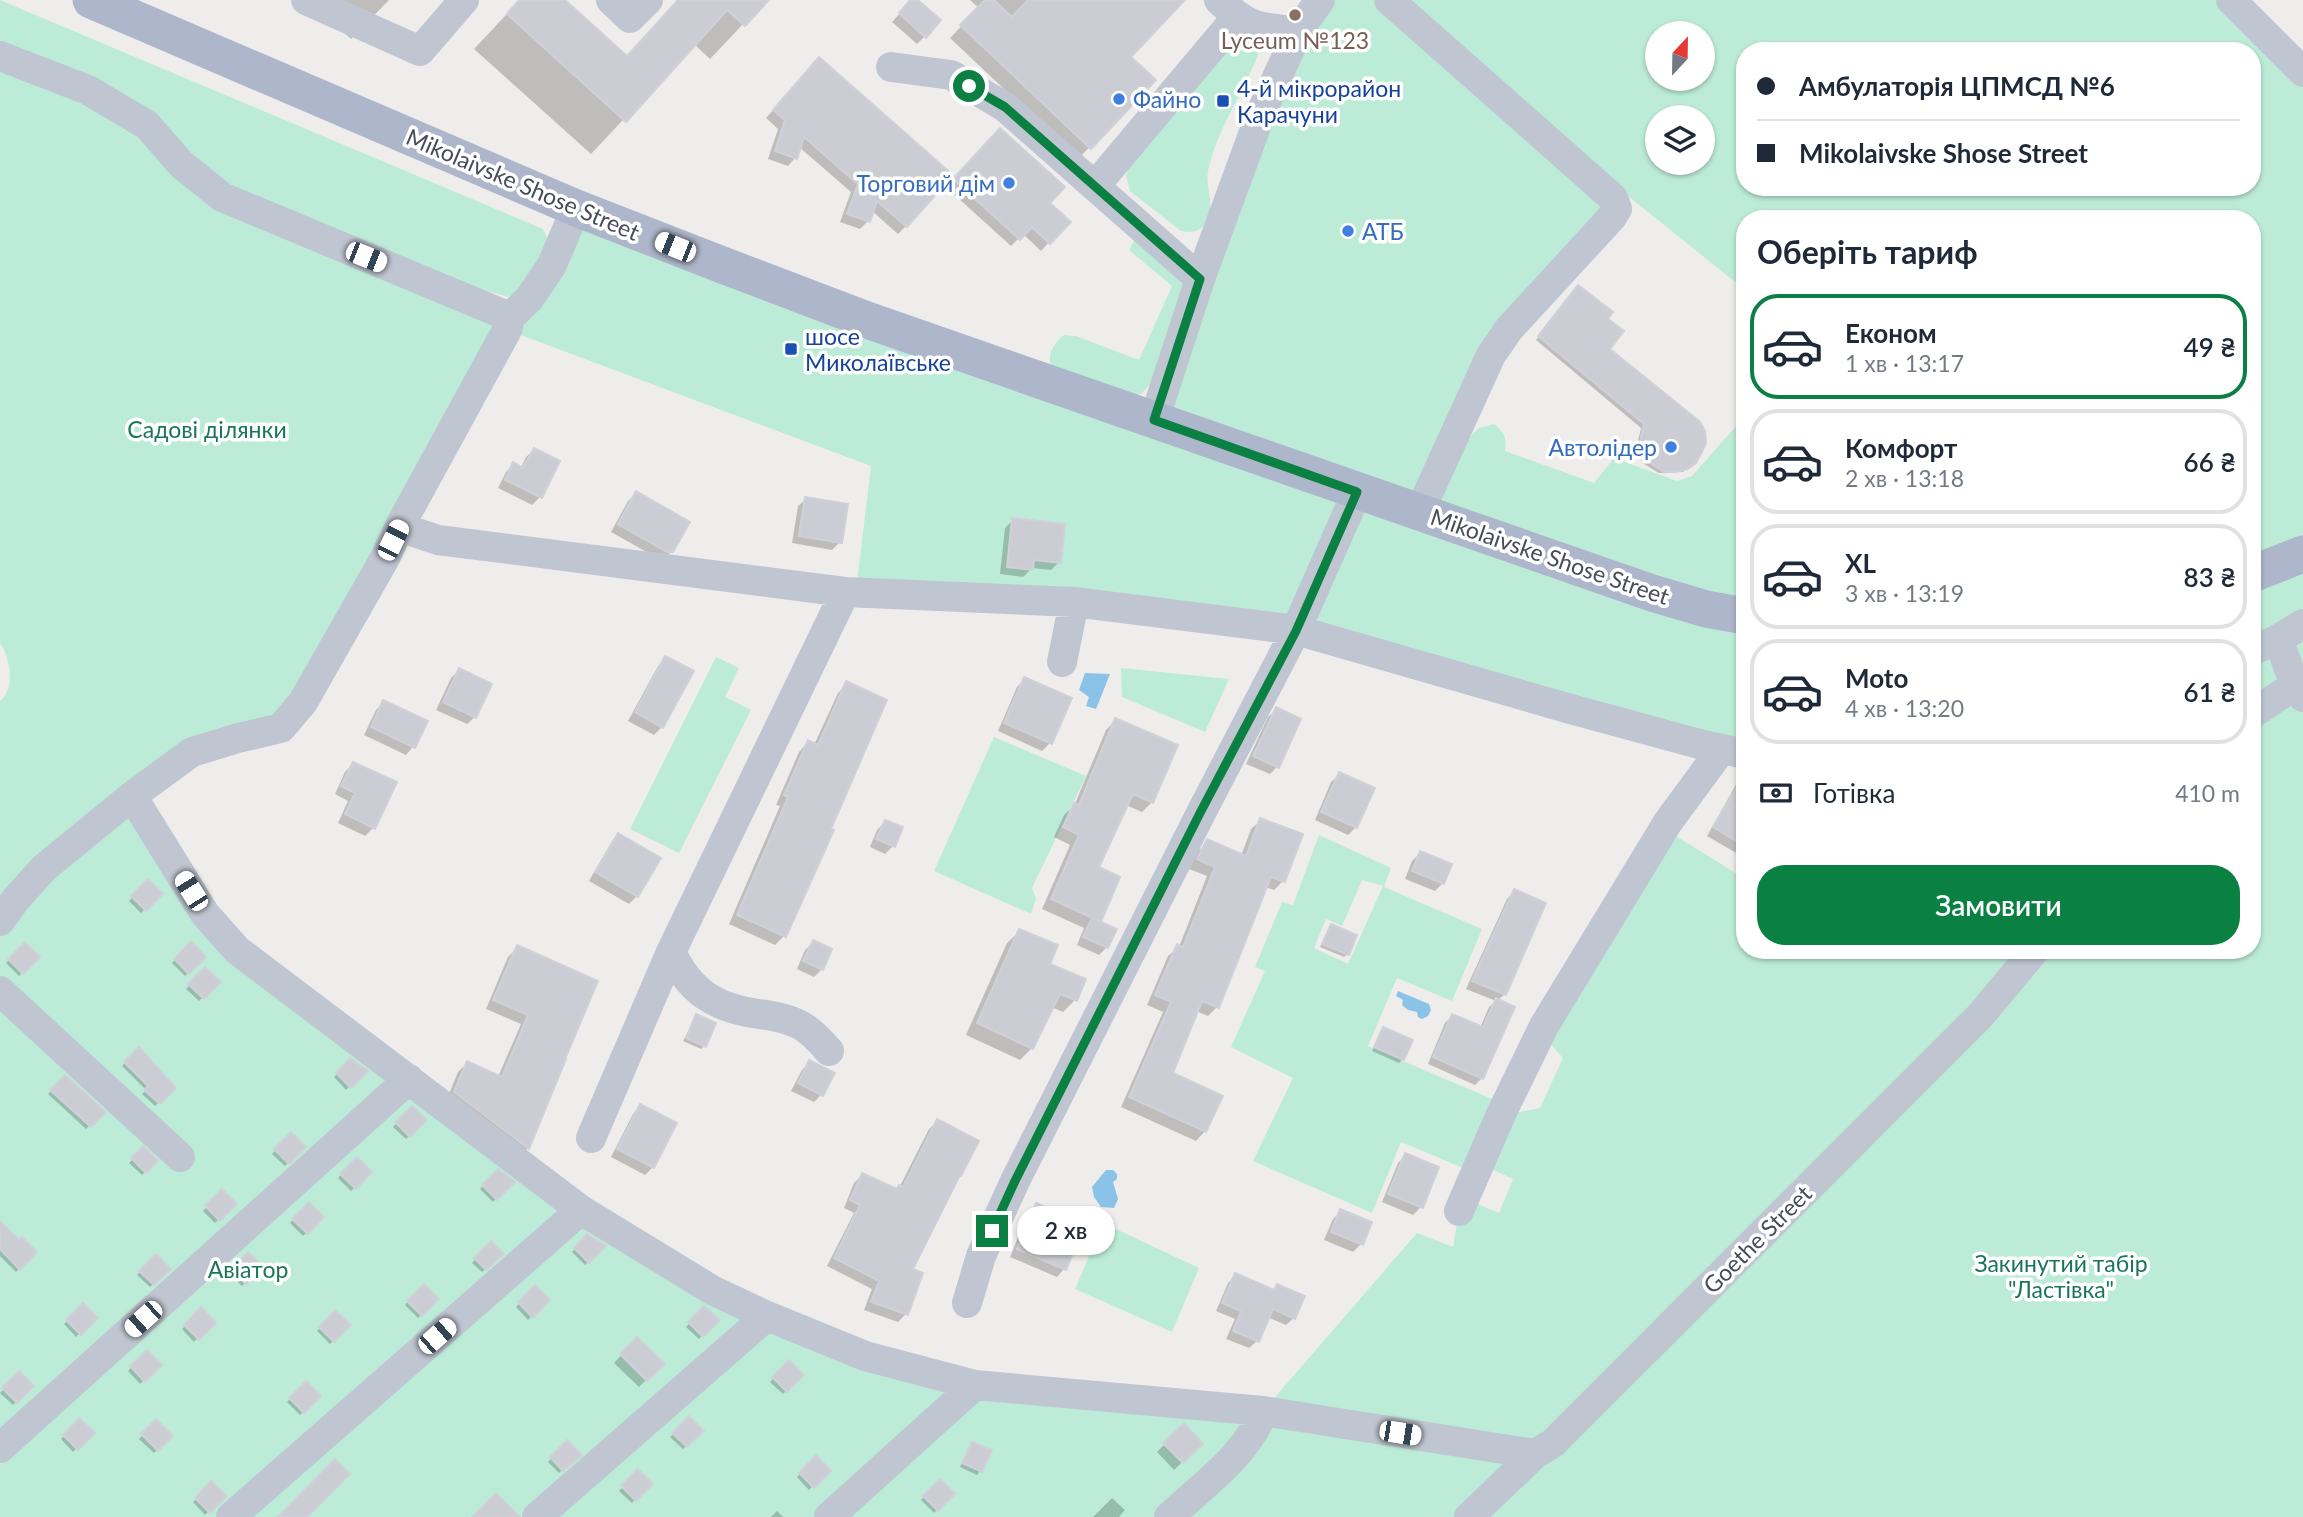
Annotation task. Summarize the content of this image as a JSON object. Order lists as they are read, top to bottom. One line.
{"streets":{"main road":["Mikolaivske Shose Street"],"street":["Goethe Street"]},"parks":["Садові ділянки","Закинутий табір \"Ластівка\"","Авіатор"],"places":{"other":["Lyceum №123","Файно","Торговий дім","АТБ","Автолідер"],"transit":["4-й мікрорайон Карачуни","шосе Миколаївське"]},"north":"top","page":{"banner":["Амбулаторія ЦПМСД №6","Mikolaivske Shose Street"],"heading":"Оберіть тариф","list":[{"name":"Економ","note":"1 хв · 13:17","value":"49 ₴"},{"name":"Комфорт","note":"2 хв · 13:18","value":"66 ₴"},{"name":"XL","note":"3 хв · 13:19","value":"83 ₴"},{"name":"Moto","note":"4 хв · 13:20","value":"61 ₴"}],"pay":["Готівка","410 m"],"buttons":"Замовити","bubble":"2 хв"}}
